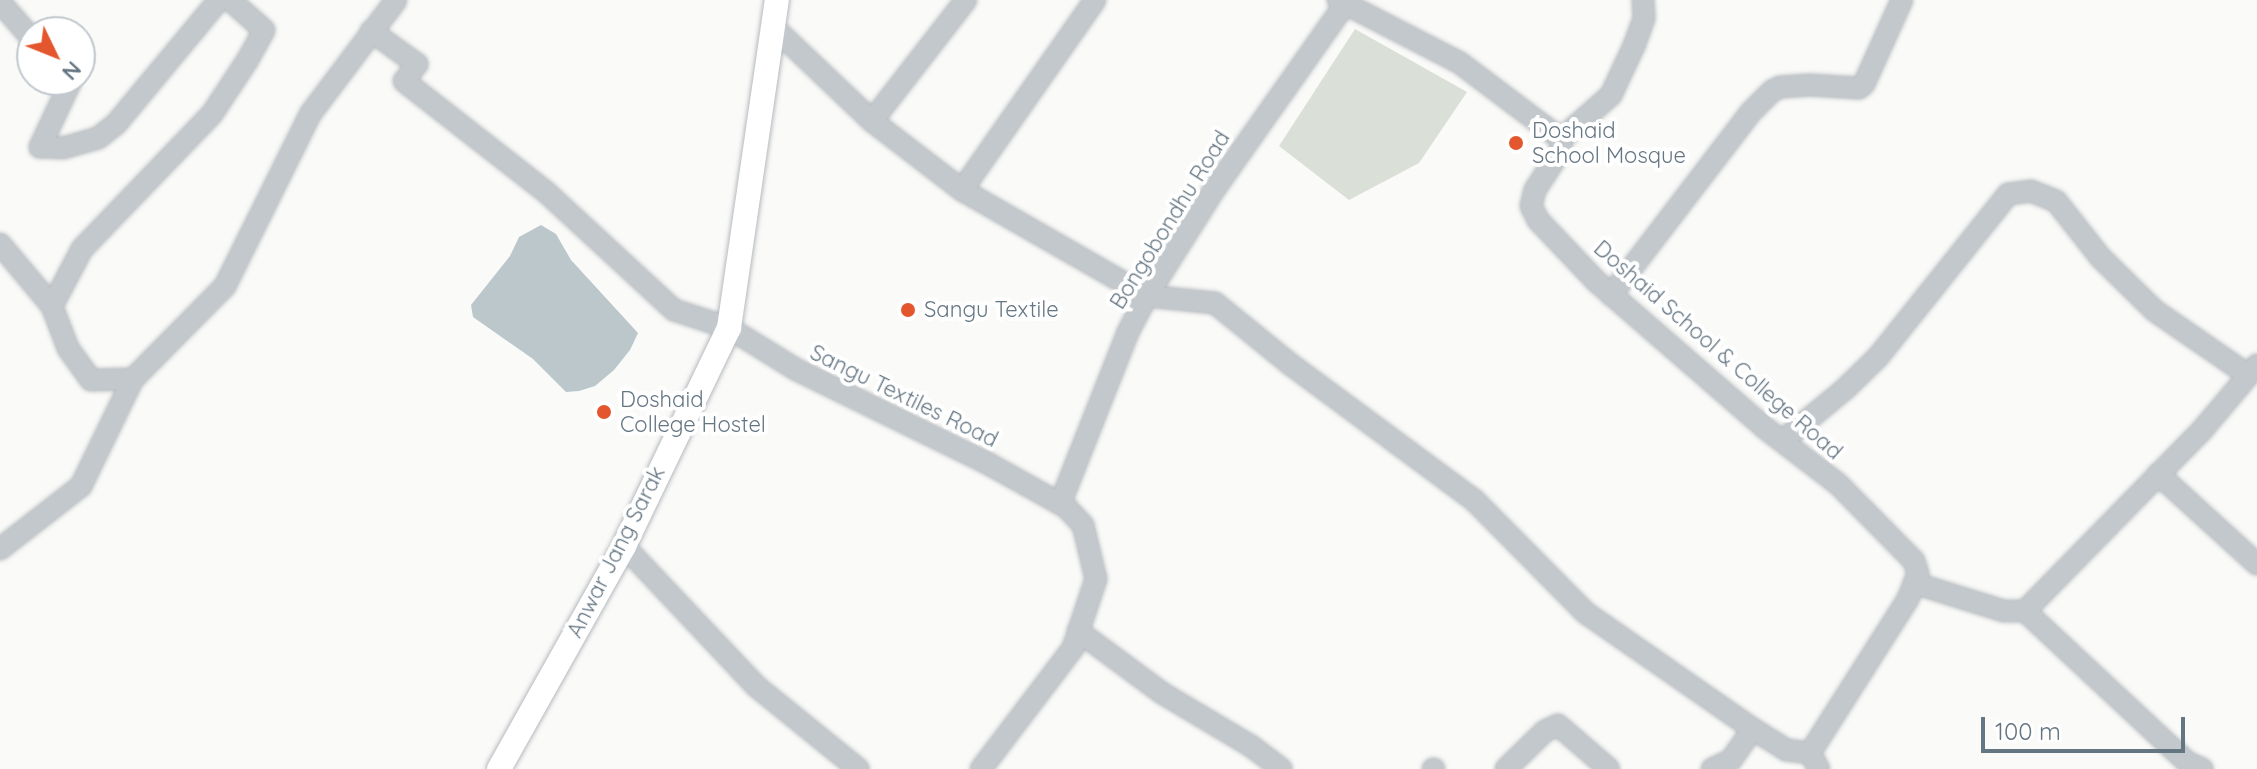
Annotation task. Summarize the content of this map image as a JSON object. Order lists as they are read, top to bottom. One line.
{"streets":{"main road":["Anwar Jang Sarak"],"street":["Bongobondhu Road","Doshaid School & College Road","Sangu Textiles Road"]},"crossings":[["Bongobondhu Road","Sangu Textiles Road"],["Sangu Textiles Road","Anwar Jang Sarak"]],"places":["Doshaid School Mosque","Sangu Textile","Doshaid College Hostel"],"scale_bar":"100 m","north":"bottom right"}
